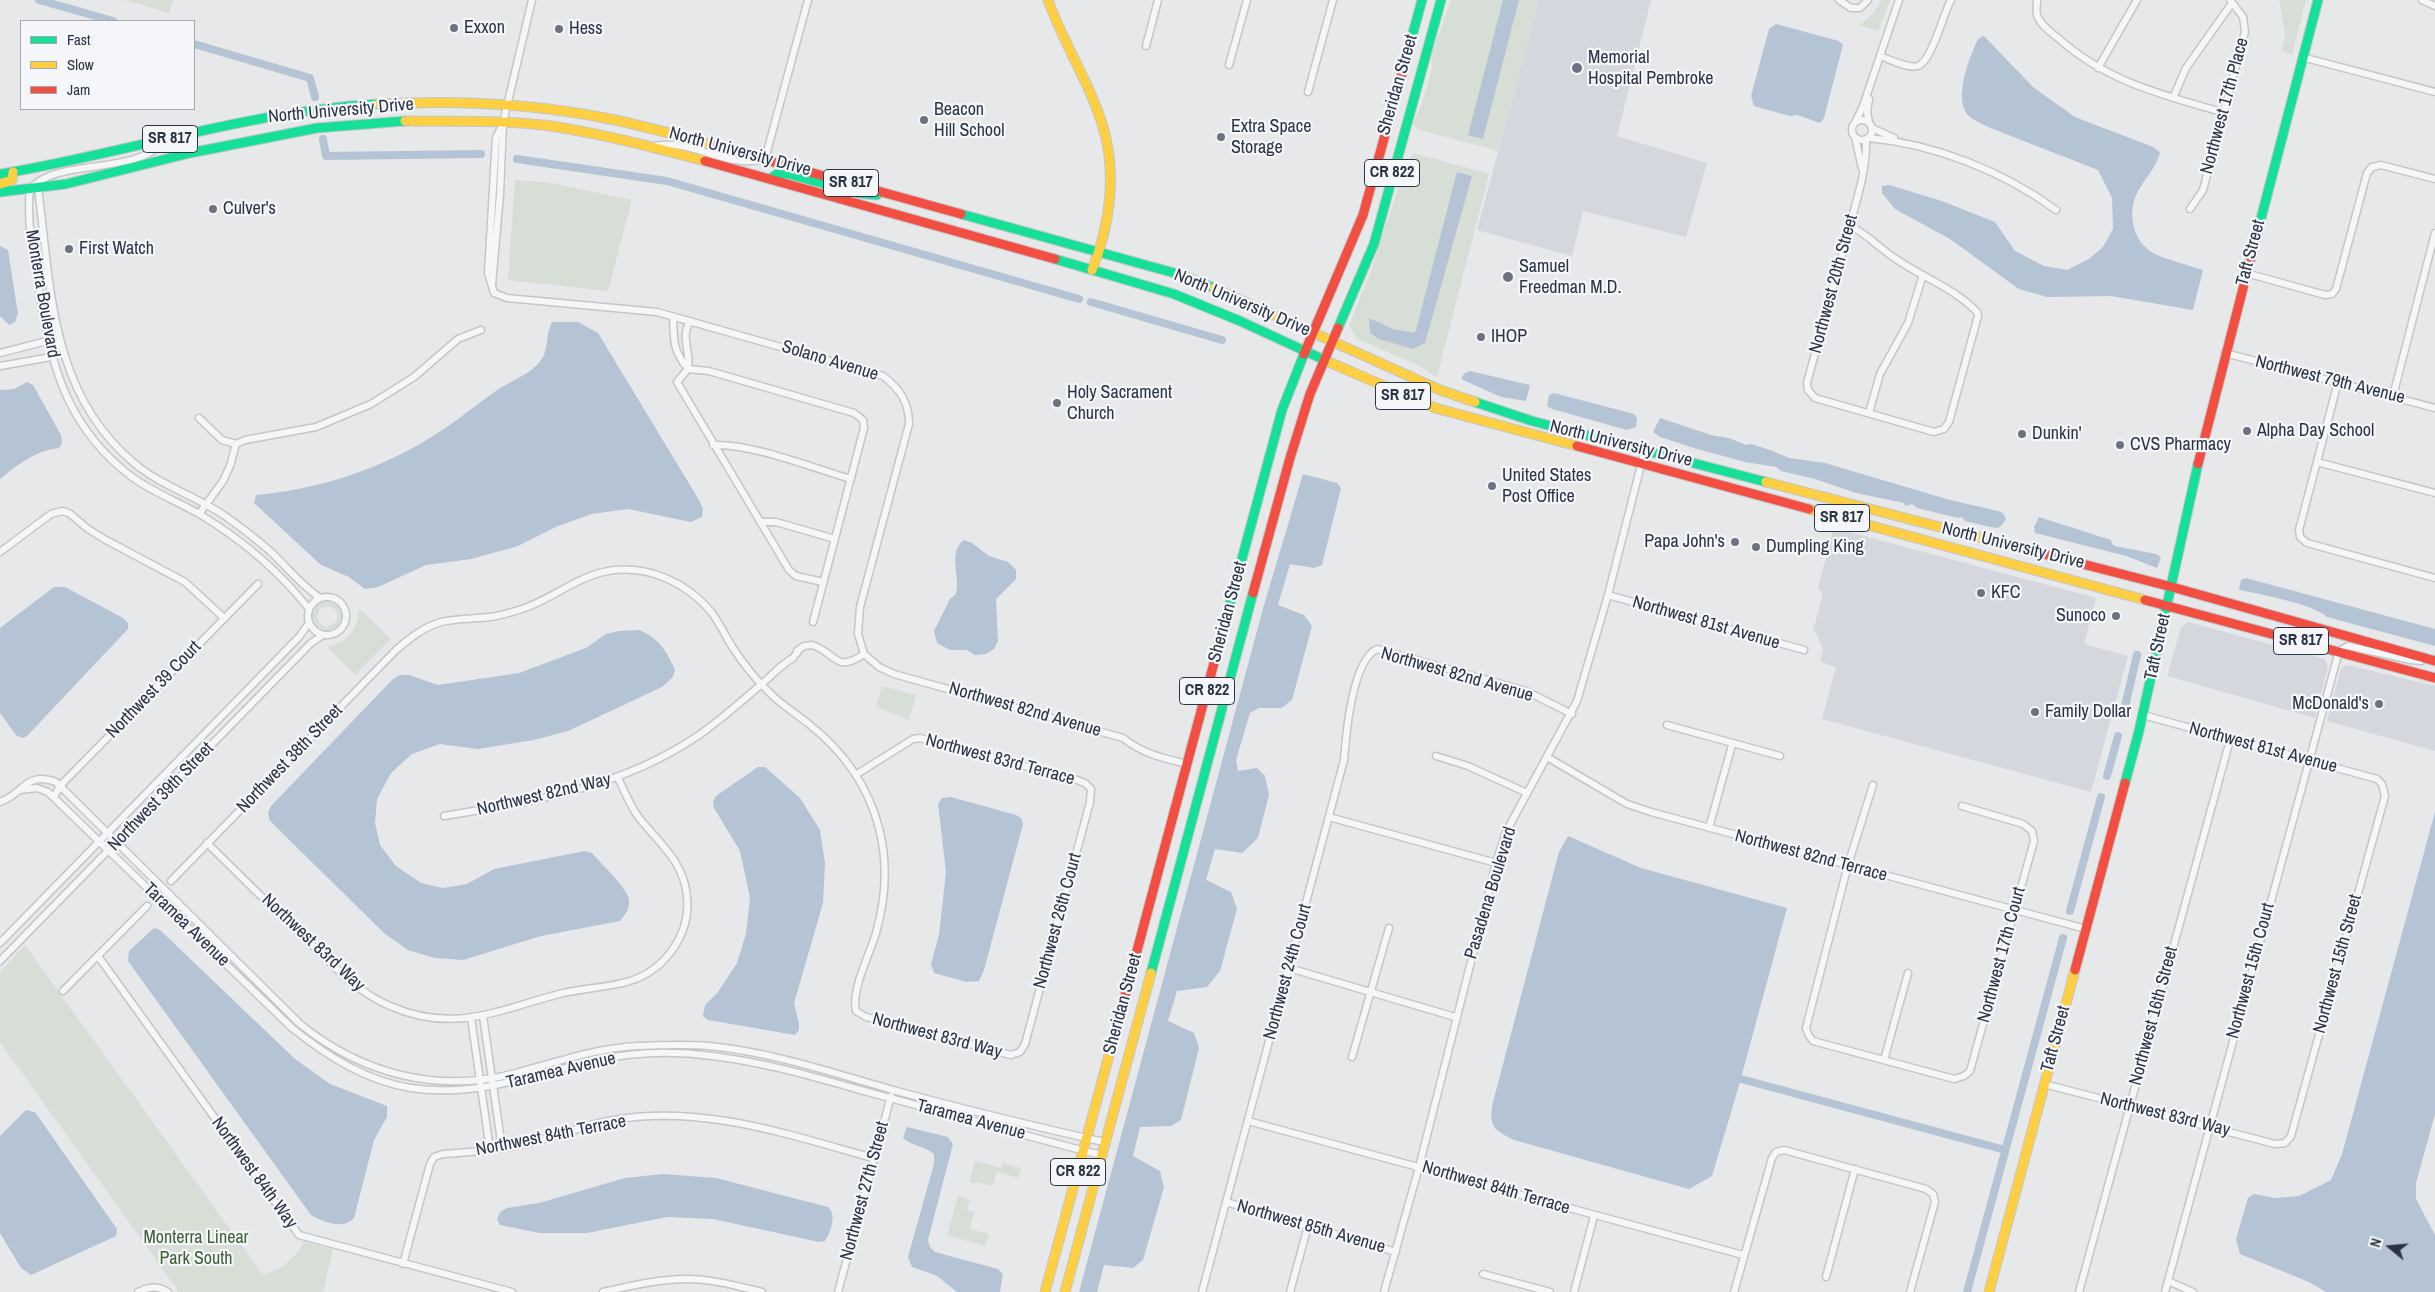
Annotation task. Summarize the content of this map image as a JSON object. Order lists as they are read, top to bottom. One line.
{"streets":{"main road":["Sheridan Street","North University Drive","SR 817","CR 822","Taft Street"],"street":["Northwest 17th Place","Northwest 20th Street","Monterra Boulevard","Solano Avenue","Northwest 79th Avenue","Northwest 81st Avenue","Northwest 82nd Avenue","Northwest 39 Court","Northwest 38th Street","Northwest 83rd Terrace","Northwest 82nd Way","Northwest 39th Street","Northwest 82nd Terrace","Pasadena Boulevard","Northwest 26th Court","Taramea Avenue","Northwest 83rd Way","Northwest 17th Court","Northwest 15th Street","Northwest 15th Court","Northwest 24th Court","Northwest 16th Street","Northwest 84th Terrace","Northwest 84th Way","Northwest 27th Street","Northwest 85th Avenue"]},"crossings":[["Sheridan Street","North University Drive"],["Sheridan Street","Northwest 82nd Avenue"],["Sheridan Street","Taramea Avenue"],["North University Drive","Taft Street"],["North University Drive","Monterra Boulevard"],["North University Drive","Solano Avenue"],["North University Drive","Pasadena Boulevard"],["North University Drive","Northwest 15th Court"],["Taft Street","Northwest 79th Avenue"],["Taft Street","Northwest 81st Avenue"],["Taft Street","Northwest 82nd Terrace"],["Taft Street","Northwest 83rd Way"],["Monterra Boulevard","Northwest 39th Street"],["Solano Avenue","Northwest 82nd Avenue"],["Solano Avenue","Northwest 82nd Way"],["Northwest 81st Avenue","Pasadena Boulevard"],["Northwest 81st Avenue","Northwest 15th Street"],["Northwest 81st Avenue","Northwest 15th Court"],["Northwest 81st Avenue","Northwest 16th Street"],["Northwest 82nd Avenue","Northwest 82nd Way"],["Northwest 82nd Avenue","Pasadena Boulevard"],["Northwest 82nd Avenue","Northwest 24th Court"],["Northwest 39 Court","Taramea Avenue"],["Northwest 38th Street","Northwest 82nd Way"],["Northwest 38th Street","Northwest 83rd Way"],["Northwest 83rd Terrace","Northwest 26th Court"],["Northwest 83rd Terrace","Northwest 83rd Way"],["Northwest 82nd Way","Northwest 83rd Way"],["Northwest 39th Street","Taramea Avenue"],["Northwest 82nd Terrace","Pasadena Boulevard"],["Northwest 82nd Terrace","Northwest 17th Court"],["Pasadena Boulevard","Northwest 84th Terrace"],["Pasadena Boulevard","Northwest 85th Avenue"],["Northwest 26th Court","Northwest 83rd Way"],["Taramea Avenue","Northwest 27th Street"],["Northwest 83rd Way","Northwest 15th Street"],["Northwest 83rd Way","Northwest 15th Court"],["Northwest 83rd Way","Northwest 16th Street"],["Northwest 24th Court","Northwest 84th Terrace"],["Northwest 24th Court","Northwest 85th Avenue"],["Northwest 84th Terrace","Northwest 84th Way"],["Northwest 84th Terrace","Northwest 27th Street"]],"parks":["Monterra Linear Park South"],"places":["Exxon","Hess","Memorial Hospital Pembroke","Beacon Hill School","Extra Space Storage","Culver's","First Watch","Samuel Freedman M.D.","IHOP","Holy Sacrament Church","Alpha Day School","Dunkin'","CVS Pharmacy","United States Post Office","Papa John's","Dumpling King","KFC","Sunoco","McDonald's","Family Dollar"],"legend":["Fast","Slow","Jam"],"north":"left"}
